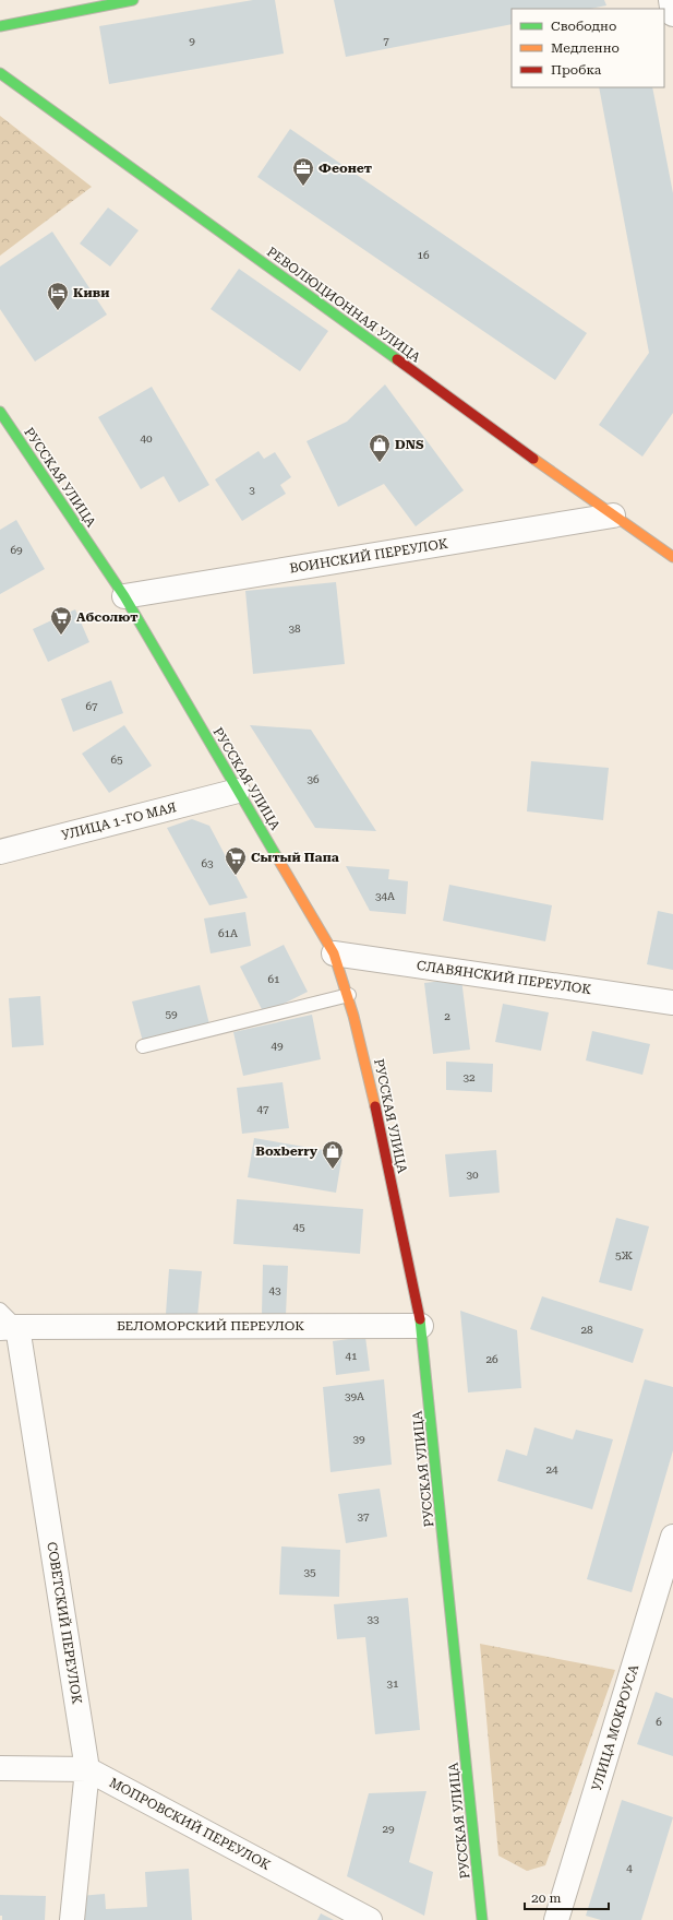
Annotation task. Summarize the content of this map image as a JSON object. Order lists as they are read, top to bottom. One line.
{"streets":{"main road":["РЕВОЛЮЦИОННАЯ УЛИЦА","РУССКАЯ УЛИЦА"],"street":["ВОИНСКИЙ ПЕРЕУЛОК","УЛИЦА 1-ГО МАЯ","СЛАВЯНСКИЙ ПЕРЕУЛОК","БЕЛОМОРСКИЙ ПЕРЕУЛОК","СОВЕТСКИЙ ПЕРЕУЛОК","УЛИЦА МОКРОУСА","МОПРОВСКИЙ ПЕРЕУЛОК"]},"crossings":[["РЕВОЛЮЦИОННАЯ УЛИЦА","ВОИНСКИЙ ПЕРЕУЛОК"],["РУССКАЯ УЛИЦА","ВОИНСКИЙ ПЕРЕУЛОК"],["РУССКАЯ УЛИЦА","УЛИЦА 1-ГО МАЯ"],["РУССКАЯ УЛИЦА","СЛАВЯНСКИЙ ПЕРЕУЛОК"],["РУССКАЯ УЛИЦА","БЕЛОМОРСКИЙ ПЕРЕУЛОК"],["БЕЛОМОРСКИЙ ПЕРЕУЛОК","СОВЕТСКИЙ ПЕРЕУЛОК"],["СОВЕТСКИЙ ПЕРЕУЛОК","МОПРОВСКИЙ ПЕРЕУЛОК"]],"places":{"office":["Феонет"],"hotel":["Киви"],"shop":["DNS","Boxberry"],"supermarket":["Абсолют","Сытый Папа"]},"house_numbers":["9","7","16","40","3","69","38","67","65","36","63","34А","61А","61","59","2","49","32","47","30","45","5Ж","43","28","41","26","39А","39","24","37","35","33","31","6","29","4"],"legend":["Свободно","Медленно","Пробка"],"scale_bar":"20 m"}
